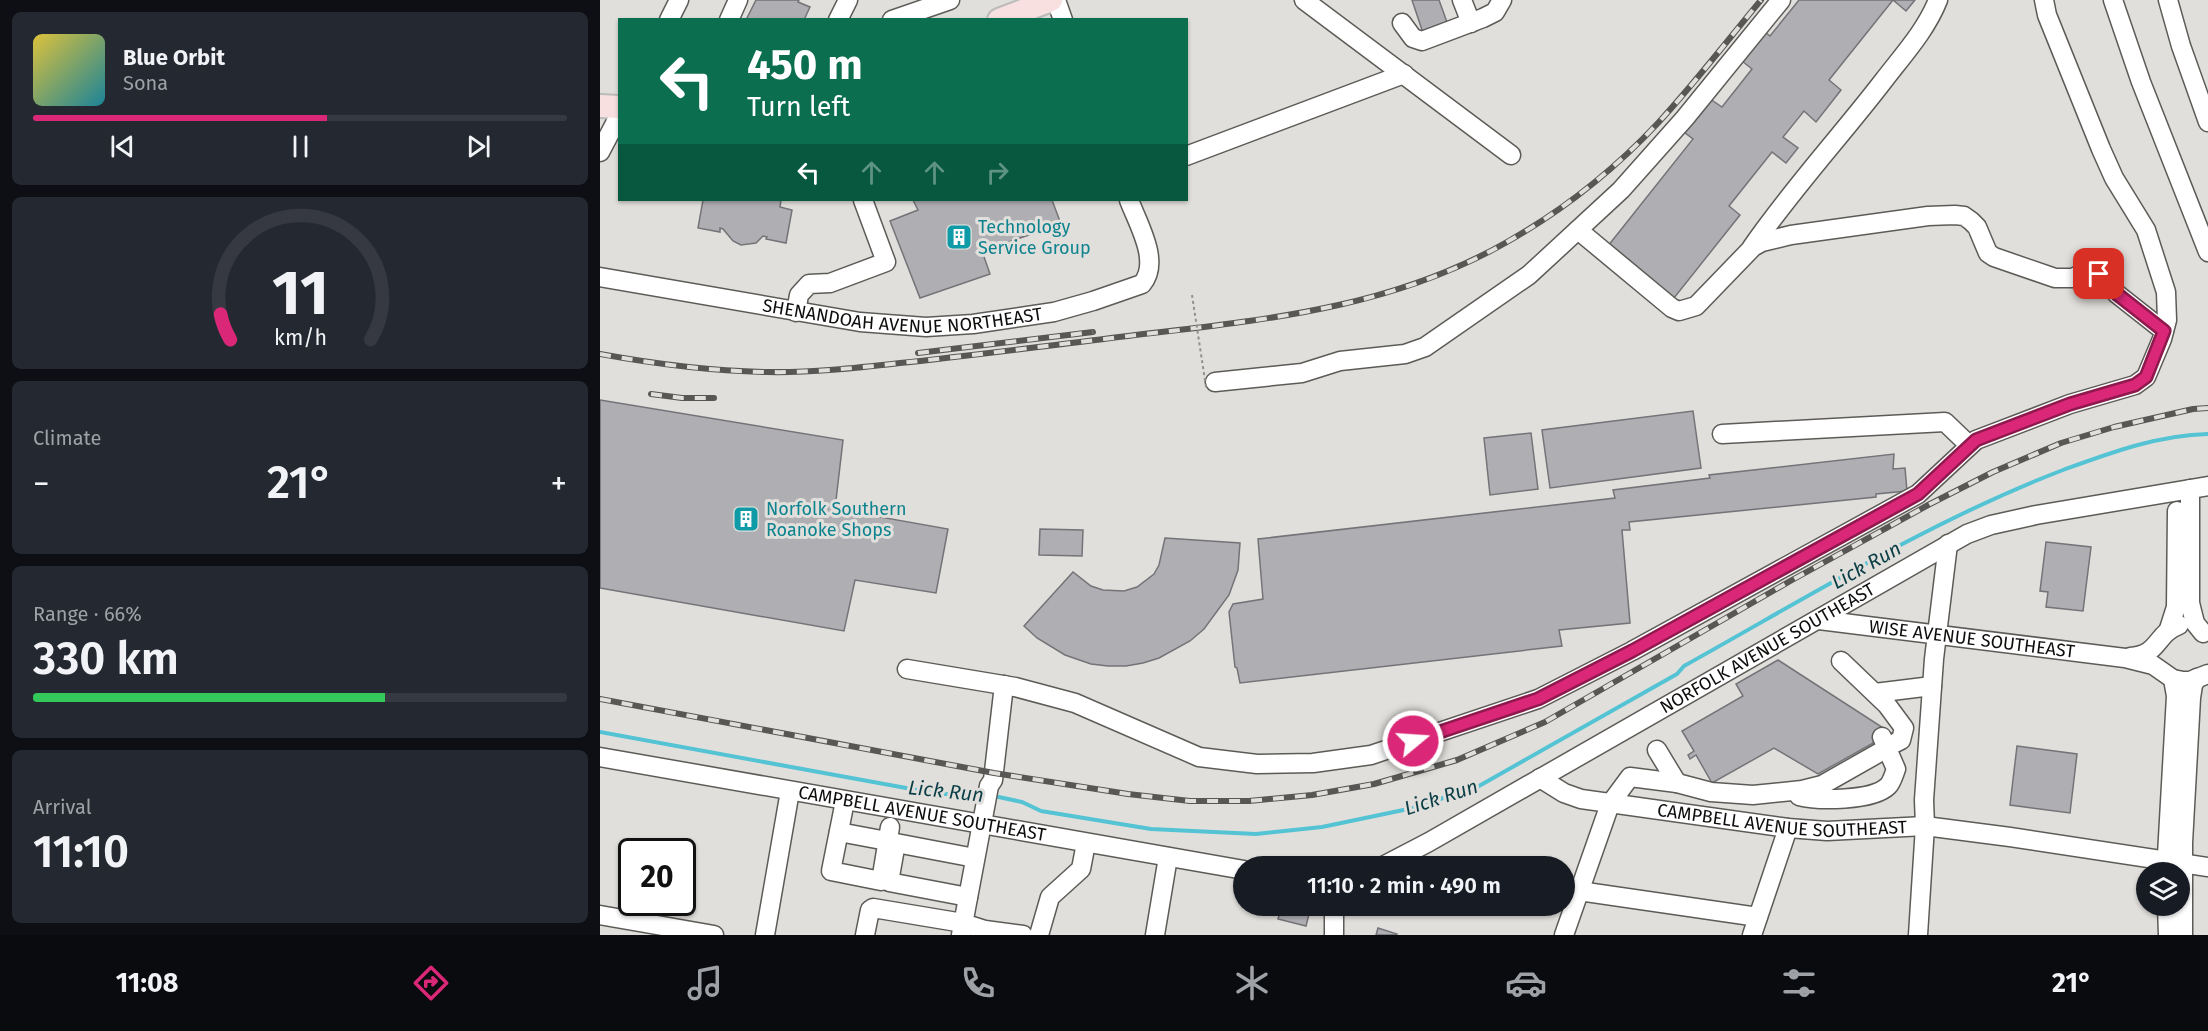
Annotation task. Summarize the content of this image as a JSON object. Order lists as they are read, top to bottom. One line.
{"streets":{"street":["SHENANDOAH AVENUE NORTHEAST","WISE AVENUE SOUTHEAST","NORFOLK AVENUE SOUTHEAST","CAMPBELL AVENUE SOUTHEAST"]},"crossings":[["WISE AVENUE SOUTHEAST","NORFOLK AVENUE SOUTHEAST"],["NORFOLK AVENUE SOUTHEAST","CAMPBELL AVENUE SOUTHEAST"]],"water":["Lick Run"],"places":{"building":["Technology Service Group","Norfolk Southern Roanoke Shops"]},"page":{"turn":["450 m","Turn left"],"song":["Blue Orbit","Sona"],"tile":["Climate",["Range · 66%","330 km"],["Arrival","11:10"]],"heat":["−","21°","+"],"limit":"20","trip":"11:10 · 2 min · 490 m","tabs":["11:08","21°"],"gauge":["11","km/h"]}}
